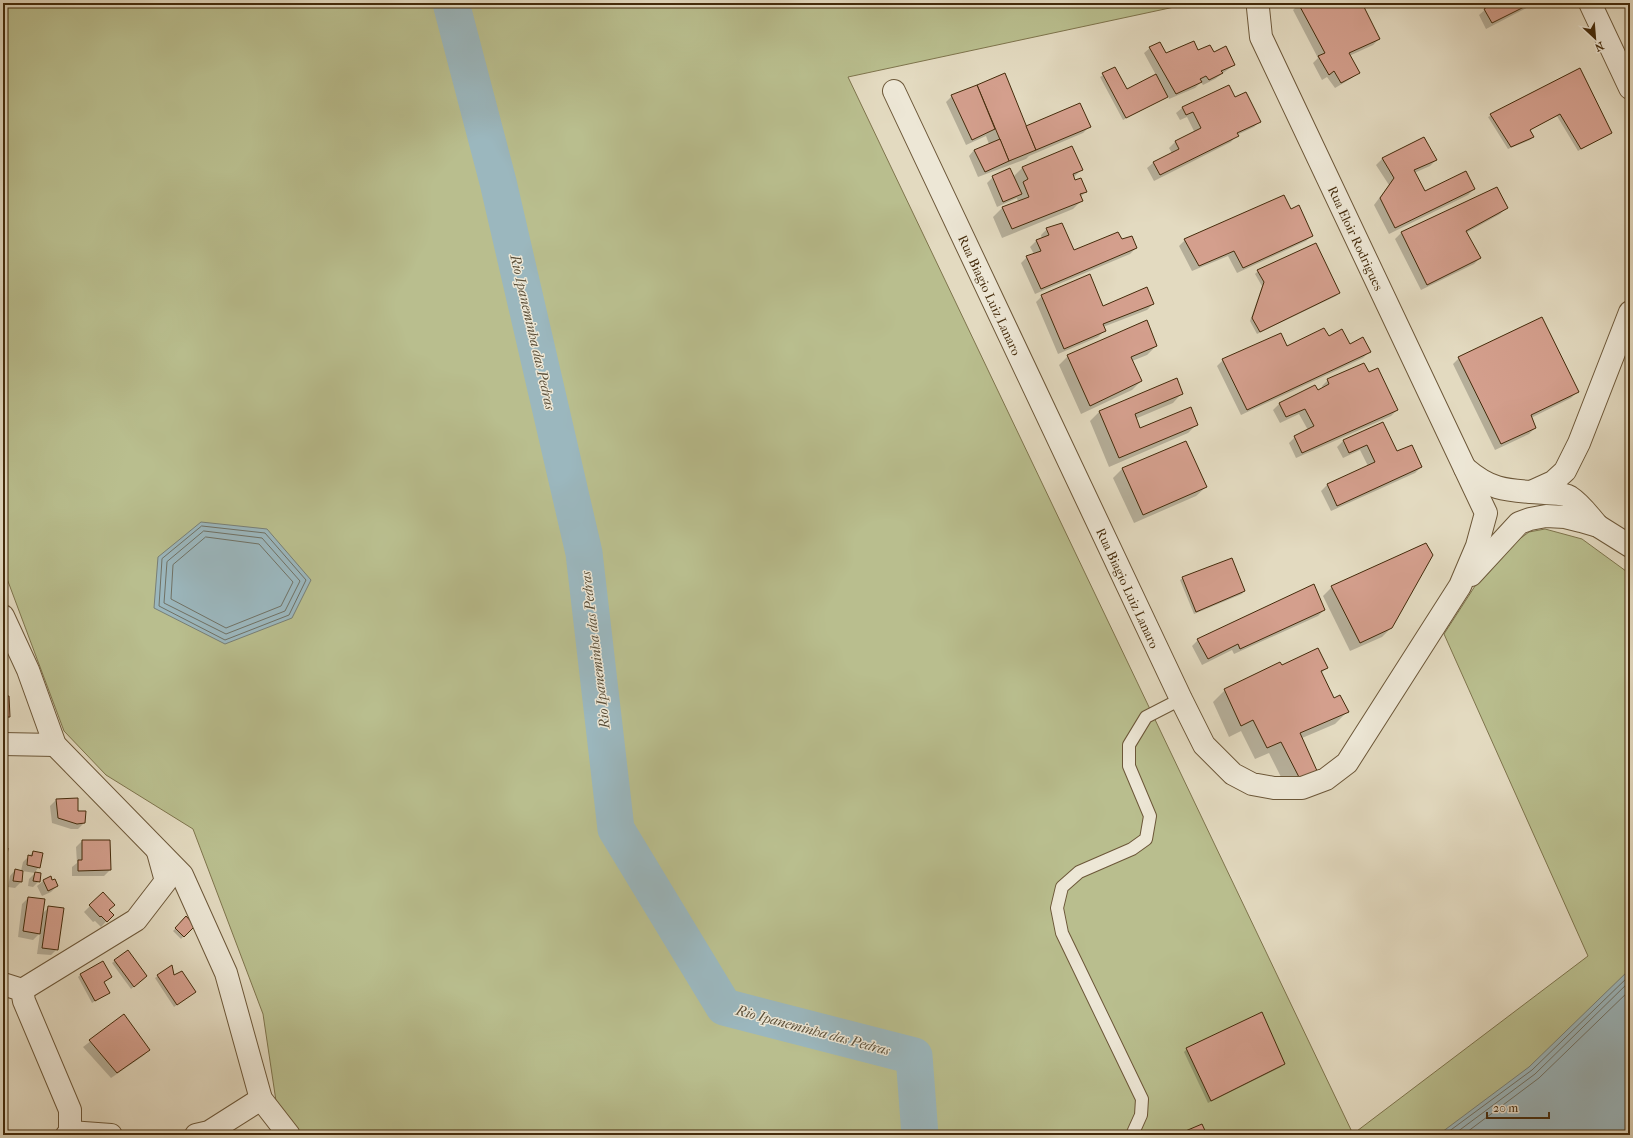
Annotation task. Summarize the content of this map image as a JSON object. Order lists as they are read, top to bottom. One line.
{"streets":{"street":["Rua Eloir Rodrigues","Rua Biagio Luiz Lanaro"]},"crossings":[["Rua Eloir Rodrigues","Rua Biagio Luiz Lanaro"]],"water":["Rio Ipaneminha das Pedras"],"scale_bar":"20 m","north":"bottom right"}
